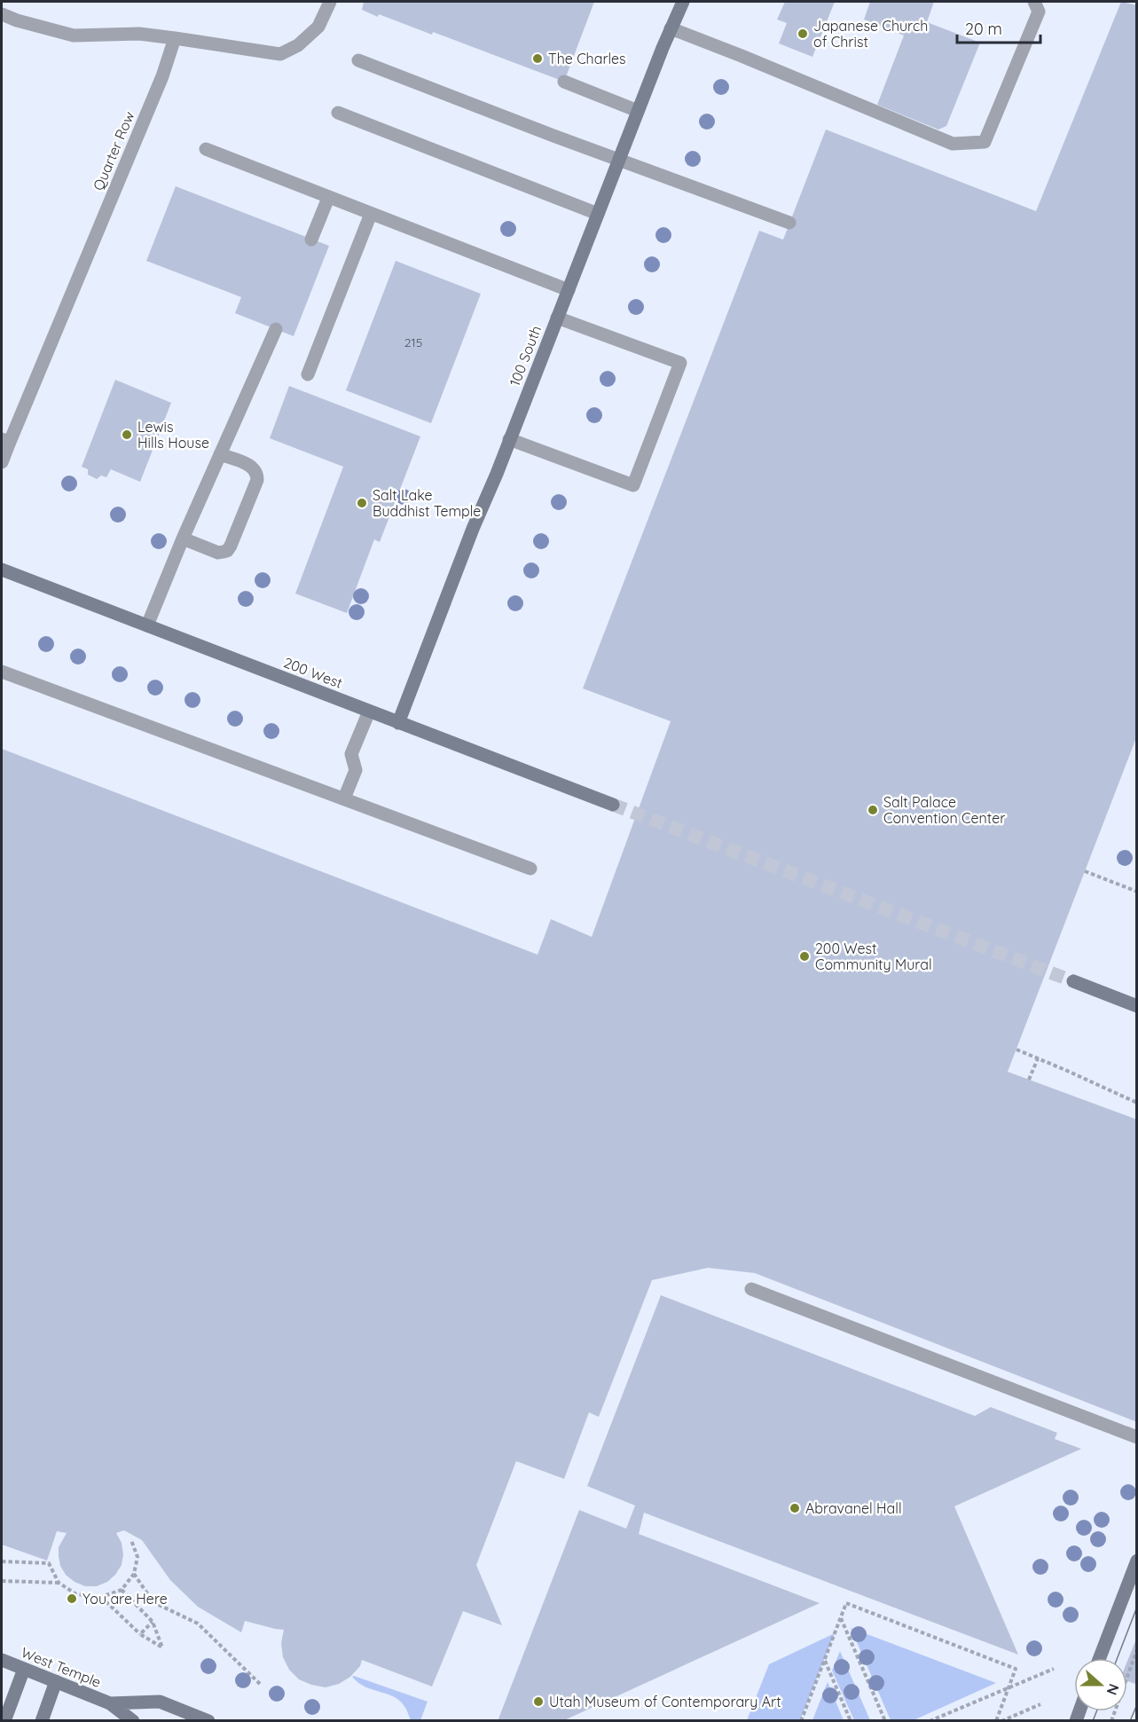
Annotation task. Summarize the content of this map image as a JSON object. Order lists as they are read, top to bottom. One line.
{"streets":{"street":["100 South","200 West","West Temple"],"lane":["Quarter Row"]},"crossings":[["100 South","200 West"]],"places":["Japanese Church of Christ","The Charles","Lewis Hills House","Salt Lake Buddhist Temple","Salt Palace Convention Center","200 West Community Mural","Abravanel Hall","You are Here","Utah Museum of Contemporary Art"],"house_numbers":["215"],"scale_bar":"20 m","north":"right"}
